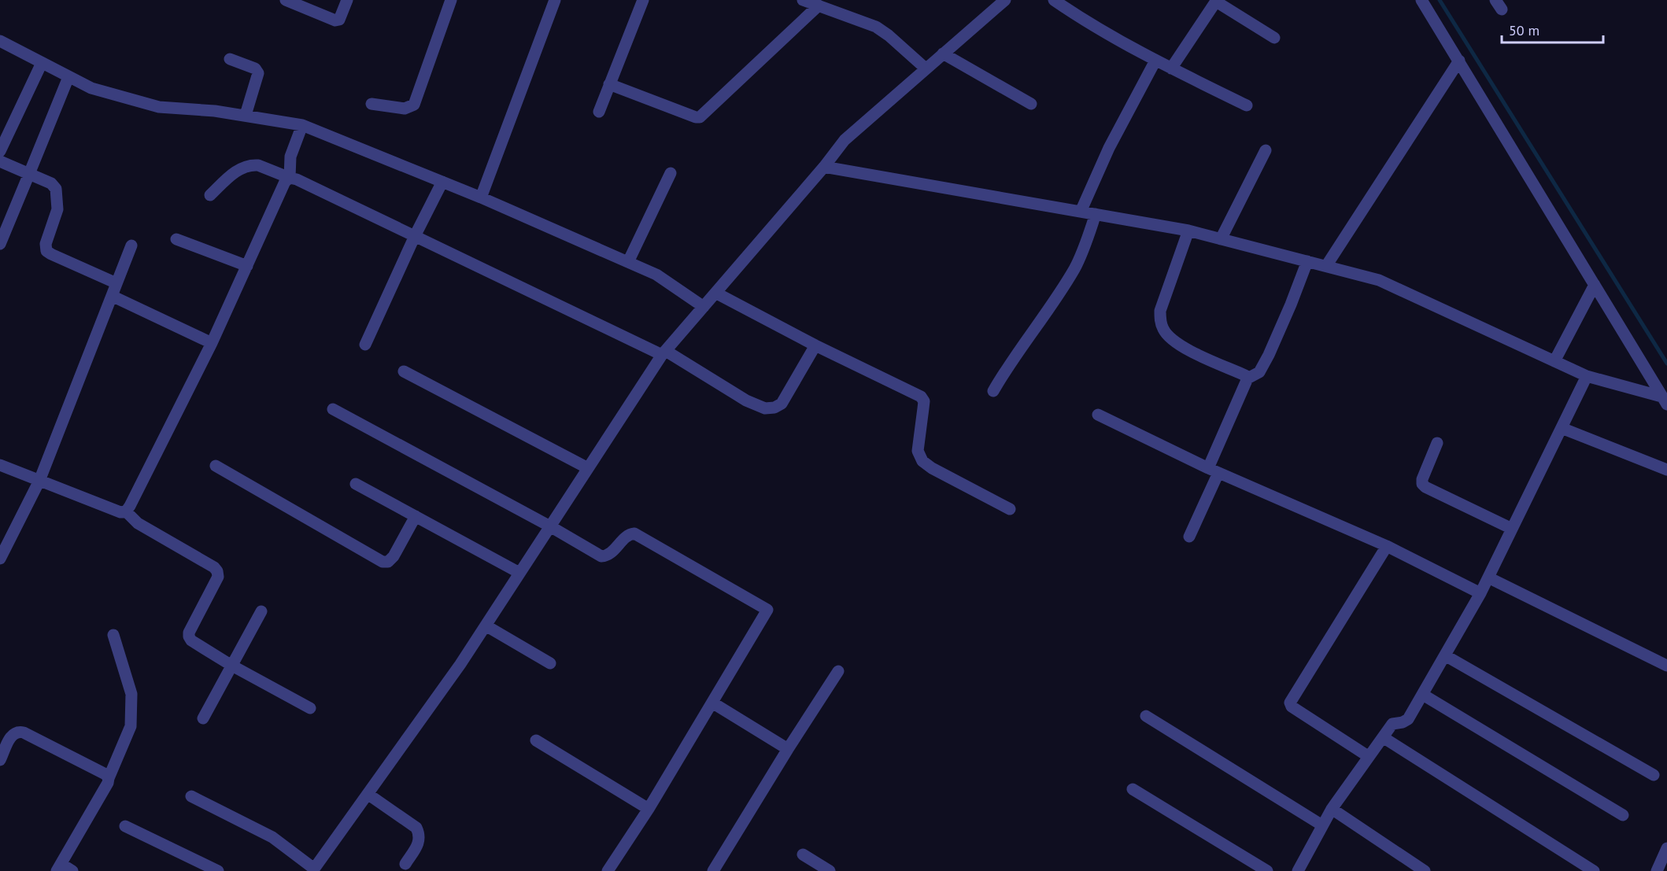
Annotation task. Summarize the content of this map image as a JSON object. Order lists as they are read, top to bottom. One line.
{"scale_bar":"50 m"}
